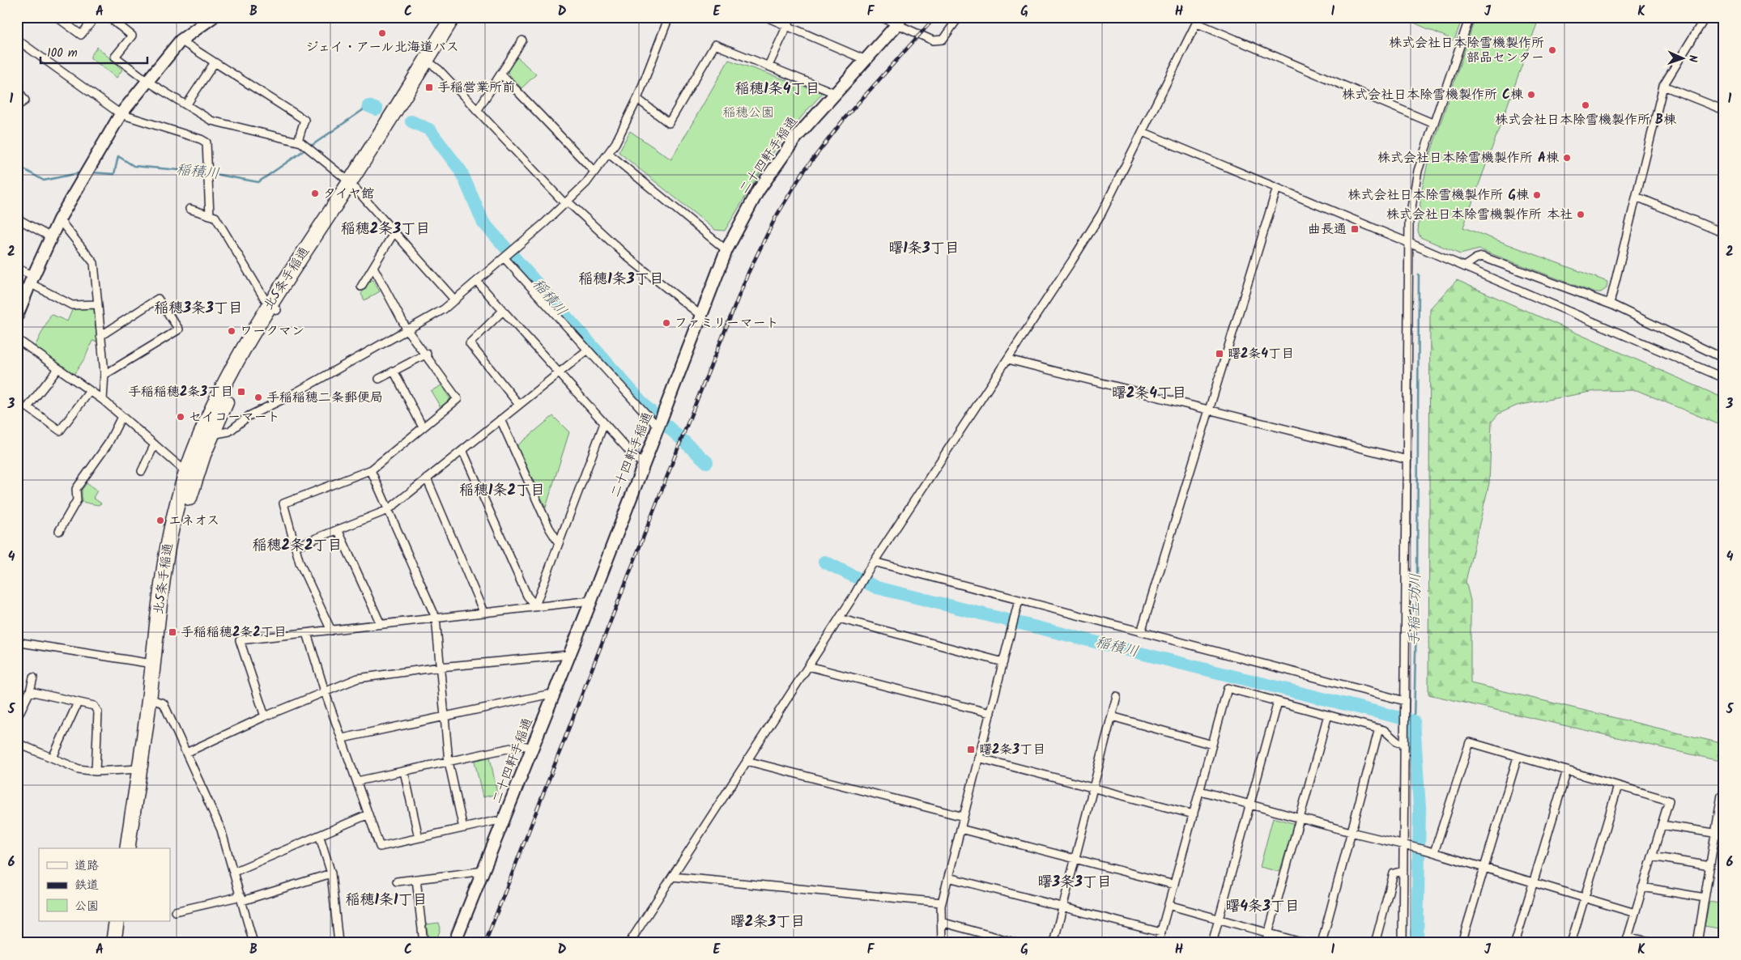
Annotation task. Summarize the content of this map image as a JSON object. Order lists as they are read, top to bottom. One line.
{"streets":{"highway":["北5条手稲通"],"street":["二十四軒手稲通"]},"districts":["稲穂1条4丁目","稲穂2条3丁目","曙1条3丁目","稲穂1条3丁目","稲穂3条3丁目","曙2条4丁目","稲穂1条2丁目","稲穂2条2丁目","曙3条3丁目","稲穂1条1丁目","曙4条3丁目","曙2条3丁目"],"water":["稲積川","手稲土功川"],"parks":["稲穂公園"],"places":{"other":["ジェイ・アール北海道バス","株式会社日本除雪機製作所 部品センター","株式会社日本除雪機製作所 C棟","株式会社日本除雪機製作所 B棟","株式会社日本除雪機製作所 A棟","タイヤ館","株式会社日本除雪機製作所 G棟","株式会社日本除雪機製作所 本社","ファミリーマート","ワークマン","手稲稲穂二条郵便局","セイコーマート","エネオス"],"transit":["手稲営業所前","曲長通","曙2条4丁目","手稲稲穂2条3丁目","手稲稲穂2条2丁目","曙2条3丁目"]},"legend":["道路","鉄道","公園"],"scale_bar":"100 m","north":"right","grid":{"columns":["A","B","C","D","E","F","G","H","I","J","K"],"rows":["1","2","3","4","5","6"]}}
